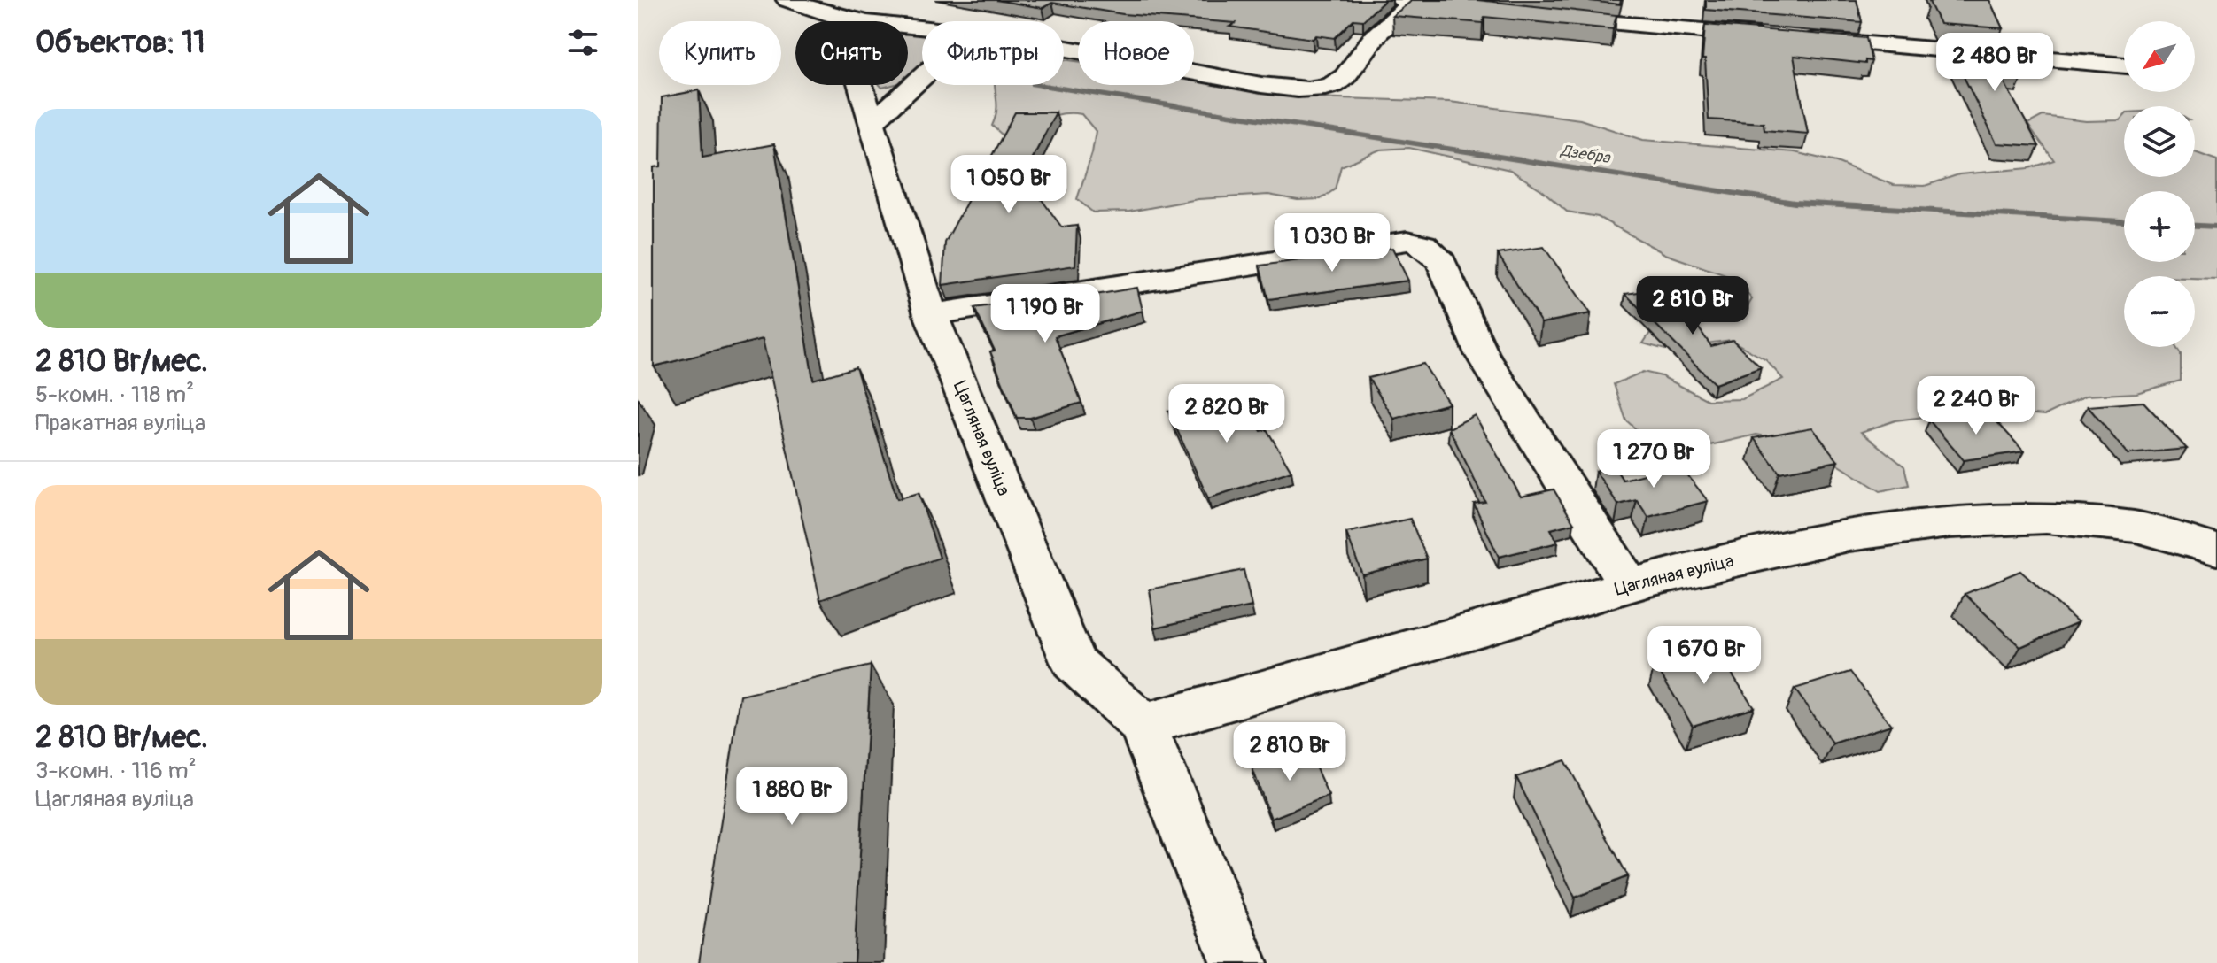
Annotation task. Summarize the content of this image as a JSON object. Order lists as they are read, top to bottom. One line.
{"streets":{"street":["Цагляная вуліца"]},"water":["Дзебра"],"north":"bottom left","page":{"heading":"Объектов: 11","map_buttons":["+","−"],"chip":["Купить","Снять","Фильтры","Новое"],"price":["2 480 Br","1 050 Br","1 030 Br","2 810 Br","1 190 Br","2 240 Br","2 820 Br","1 270 Br","1 670 Br","2 810 Br","1 880 Br"],"list":[{"name":"2 810 Br/мес.","note":"5-комн. · 118 m² · Пракатная вуліца"},{"name":"2 810 Br/мес.","note":"3-комн. · 116 m² · Цагляная вуліца"}]}}
